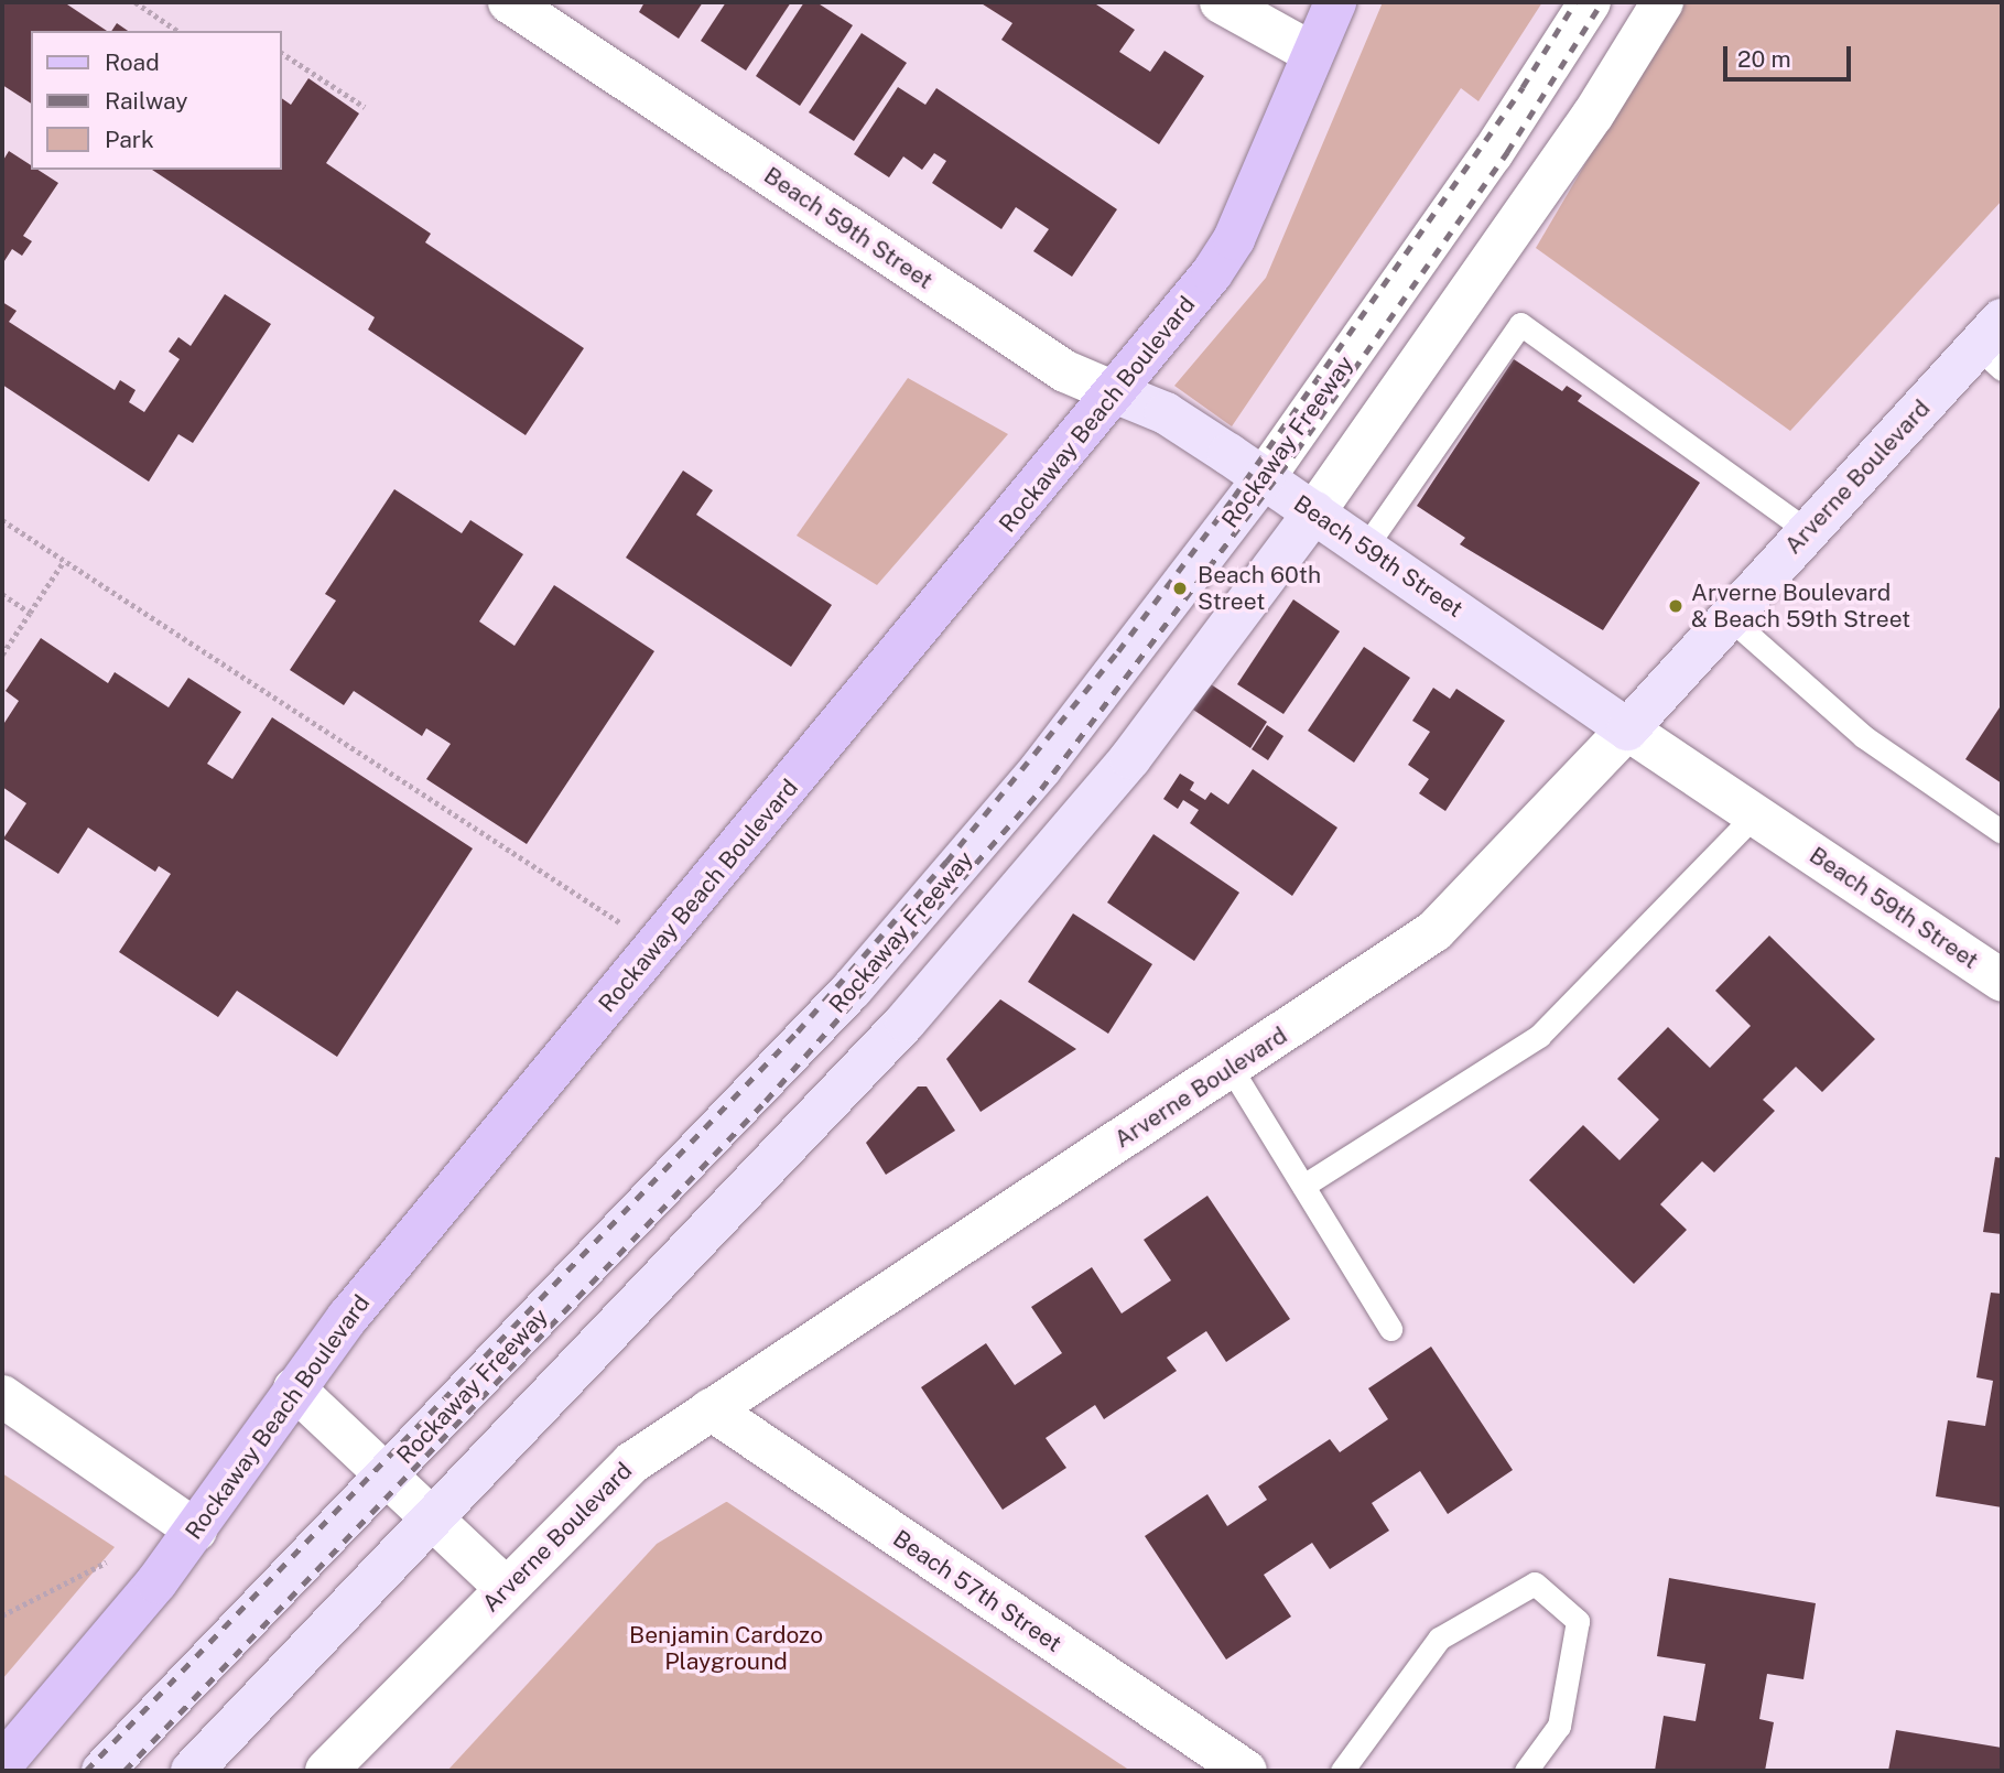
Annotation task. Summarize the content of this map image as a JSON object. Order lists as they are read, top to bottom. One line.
{"streets":{"main road":["Rockaway Beach Boulevard"],"street":["Beach 59th Street","Rockaway Freeway","Arverne Boulevard","Beach 57th Street"]},"crossings":[["Beach 59th Street","Rockaway Beach Boulevard"],["Beach 59th Street","Rockaway Freeway"],["Beach 59th Street","Arverne Boulevard"],["Arverne Boulevard","Beach 57th Street"]],"parks":["Benjamin Cardozo Playground"],"places":["Beach 60th Street","Arverne Boulevard & Beach 59th Street"],"legend":["Road","Railway","Park"],"scale_bar":"20 m"}
